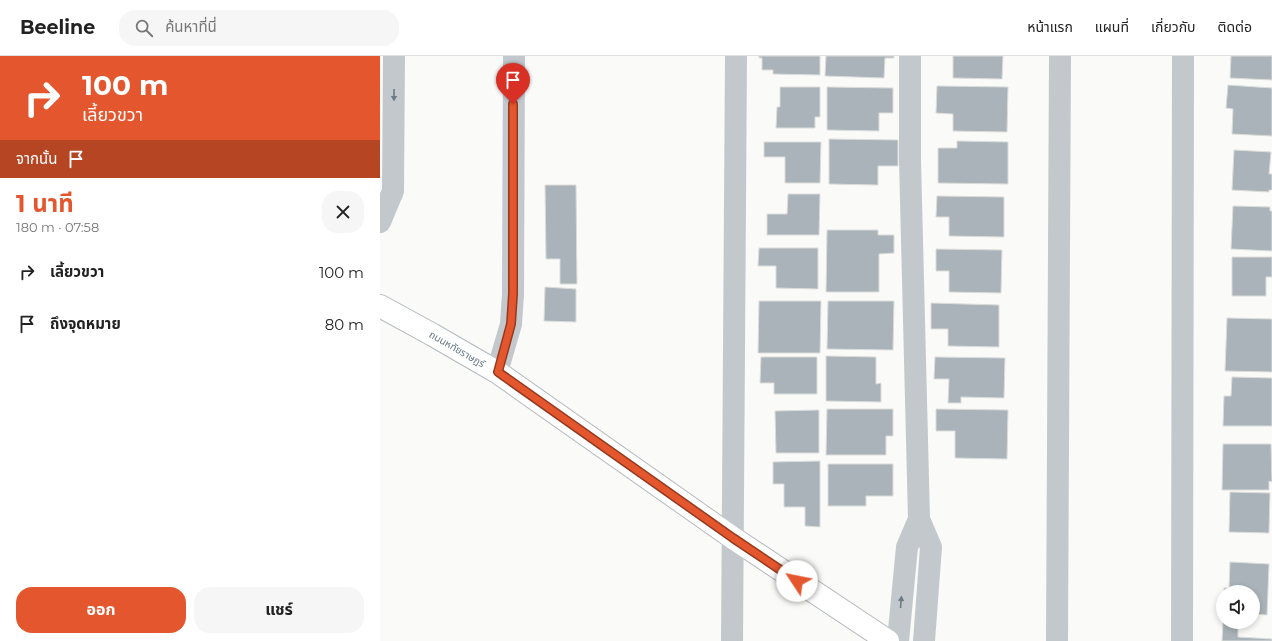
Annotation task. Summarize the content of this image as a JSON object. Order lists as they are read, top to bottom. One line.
{"streets":{"main road":["ถนนหทัยราษฎร์"]},"page":{"header":"Beeline","search":"ค้นหาที่นี่","nav":["หน้าแรก","แผนที่","เกี่ยวกับ","ติดต่อ"],"turn":["100 m","เลี้ยวขวา"],"then":"จากนั้น","heading":["1 นาที","180 m · 07:58"],"list":[{"name":"เลี้ยวขวา","value":"100 m"},{"name":"ถึงจุดหมาย","value":"80 m"}],"buttons":["ออก","แชร์"]}}
